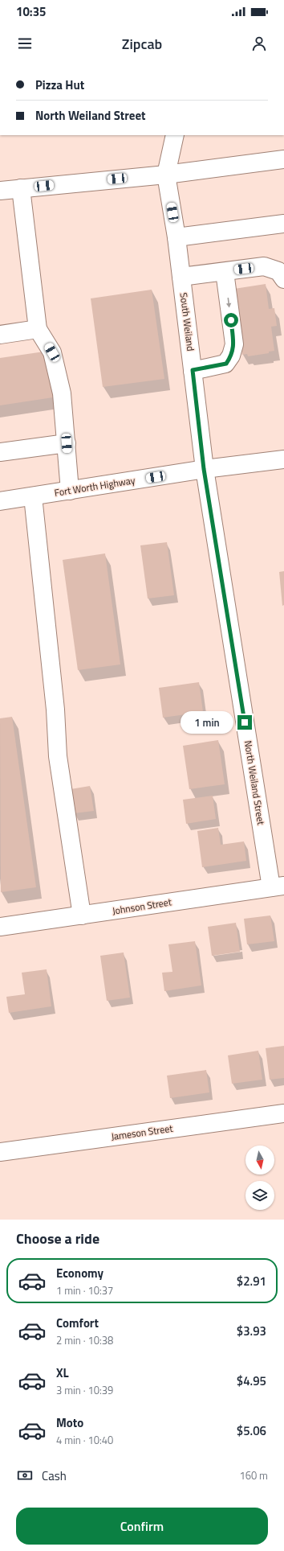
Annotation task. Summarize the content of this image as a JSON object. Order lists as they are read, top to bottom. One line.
{"streets":{"street":["South Weiland","Fort Worth Highway","North Weiland Street","Johnson Street","Jameson Street"]},"crossings":[["South Weiland","Fort Worth Highway"],["South Weiland","North Weiland Street"],["Fort Worth Highway","North Weiland Street"],["North Weiland Street","Johnson Street"]],"north":"bottom","page":{"status":"10:35","header":"Zipcab","banner":["Pizza Hut","North Weiland Street"],"bubble":"1 min","heading":"Choose a ride","list":[{"name":"Economy","note":"1 min · 10:37","value":"$2.91"},{"name":"Comfort","note":"2 min · 10:38","value":"$3.93"},{"name":"XL","note":"3 min · 10:39","value":"$4.95"},{"name":"Moto","note":"4 min · 10:40","value":"$5.06"}],"pay":["Cash","160 m"],"buttons":"Confirm"}}
